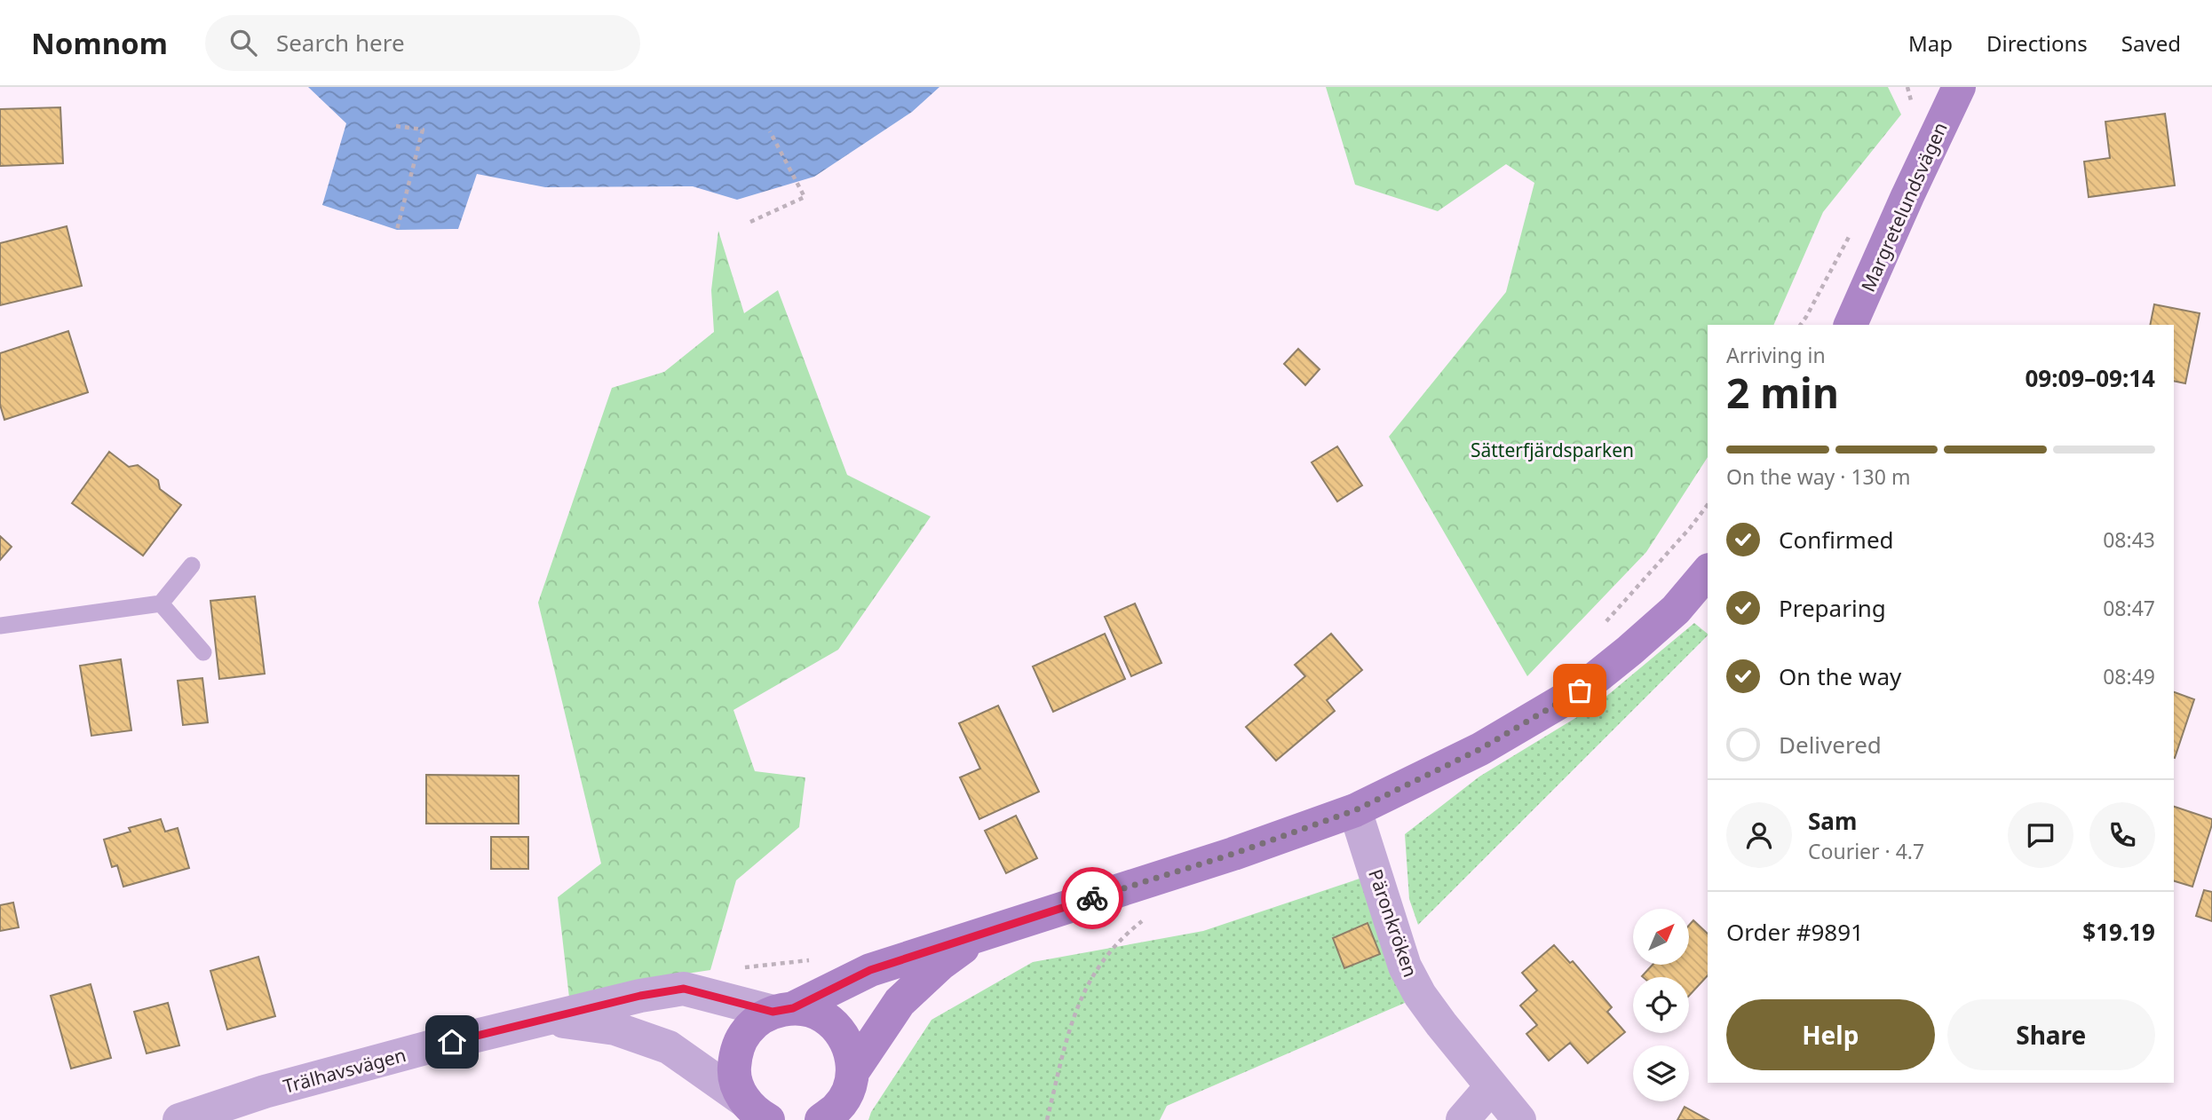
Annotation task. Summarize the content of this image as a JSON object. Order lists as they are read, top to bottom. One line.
{"streets":{"street":["Margretelundsvägen","Päronkröken","Trälhavsvägen"]},"parks":["Sätterfjärdsparken"],"north":"top right","page":{"header":"Nomnom","search":"Search here","nav":["Map","Directions","Saved"],"heading":["2 min","Arriving in","09:09–09:14"],"panel":["Sam","Courier · 4.7","Order #9891","$19.19"],"bar":"On the way · 130 m","list":[["Confirmed","08:43"],["Preparing","08:47"],["On the way","08:49"],"Delivered"],"buttons":["Help","Share"]}}
